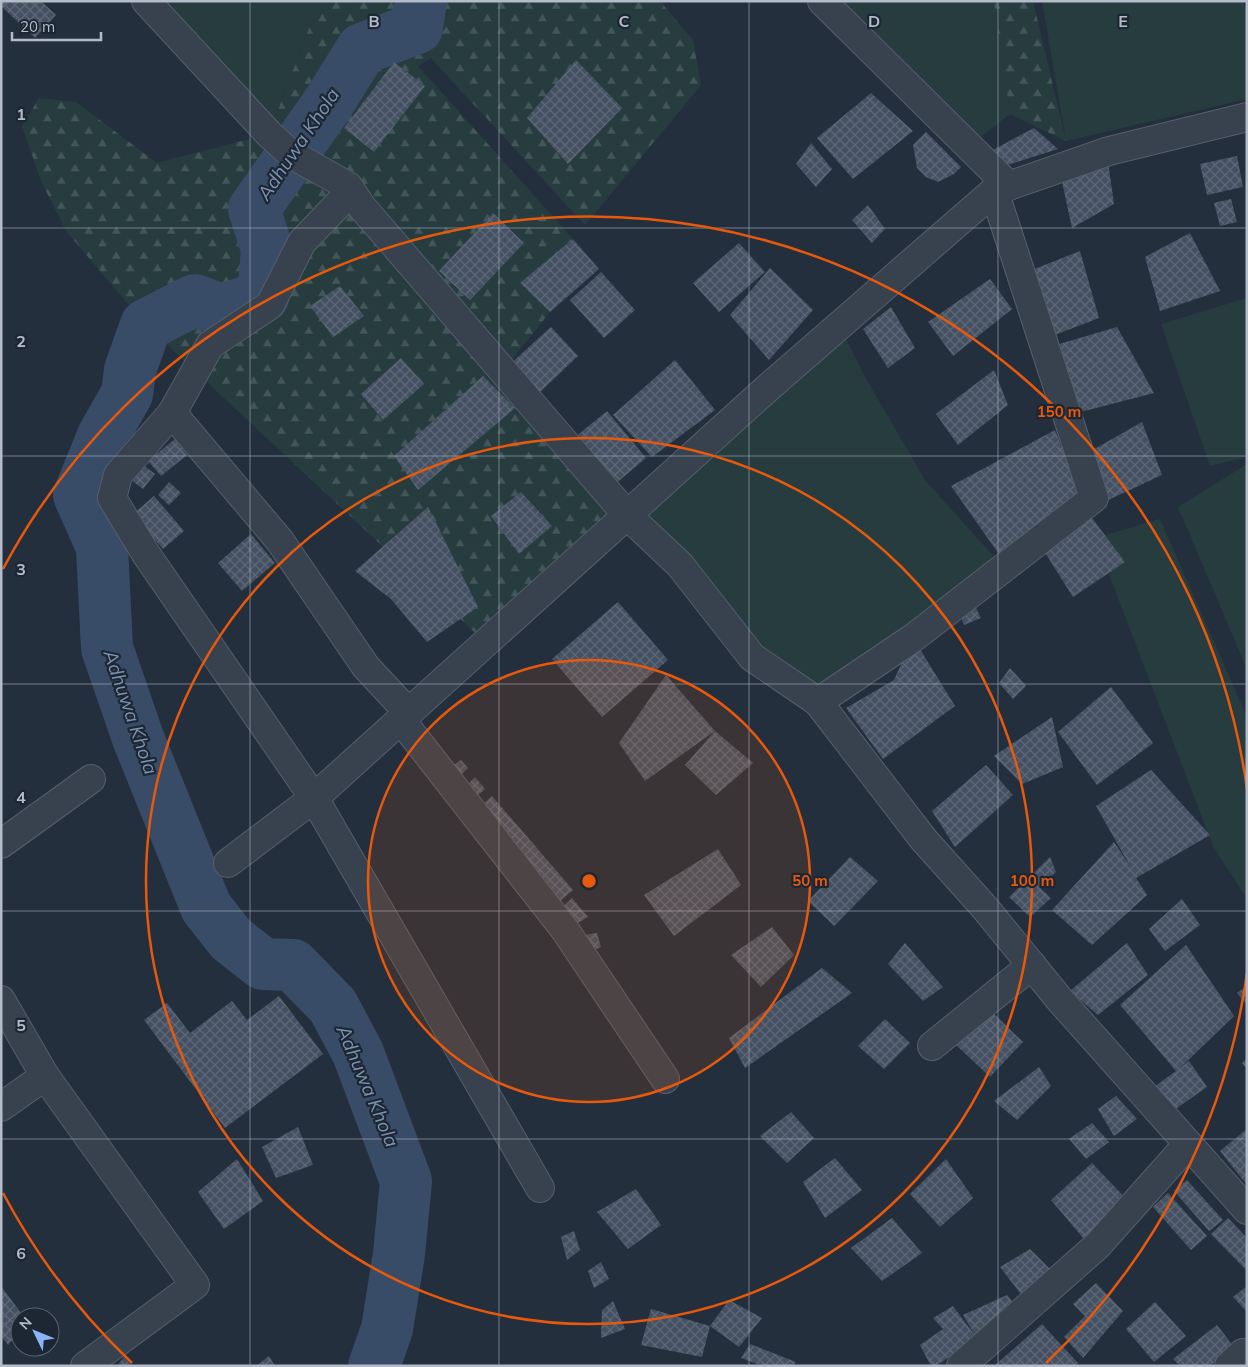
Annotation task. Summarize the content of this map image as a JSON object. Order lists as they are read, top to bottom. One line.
{"water":["Adhuwa Khola"],"scale_bar":"20 m","north":"top left","grid":{"columns":["B","C","D","E"],"rows":["1","2","3","4","5","6"]},"rings":["150 m","50 m","100 m"]}
